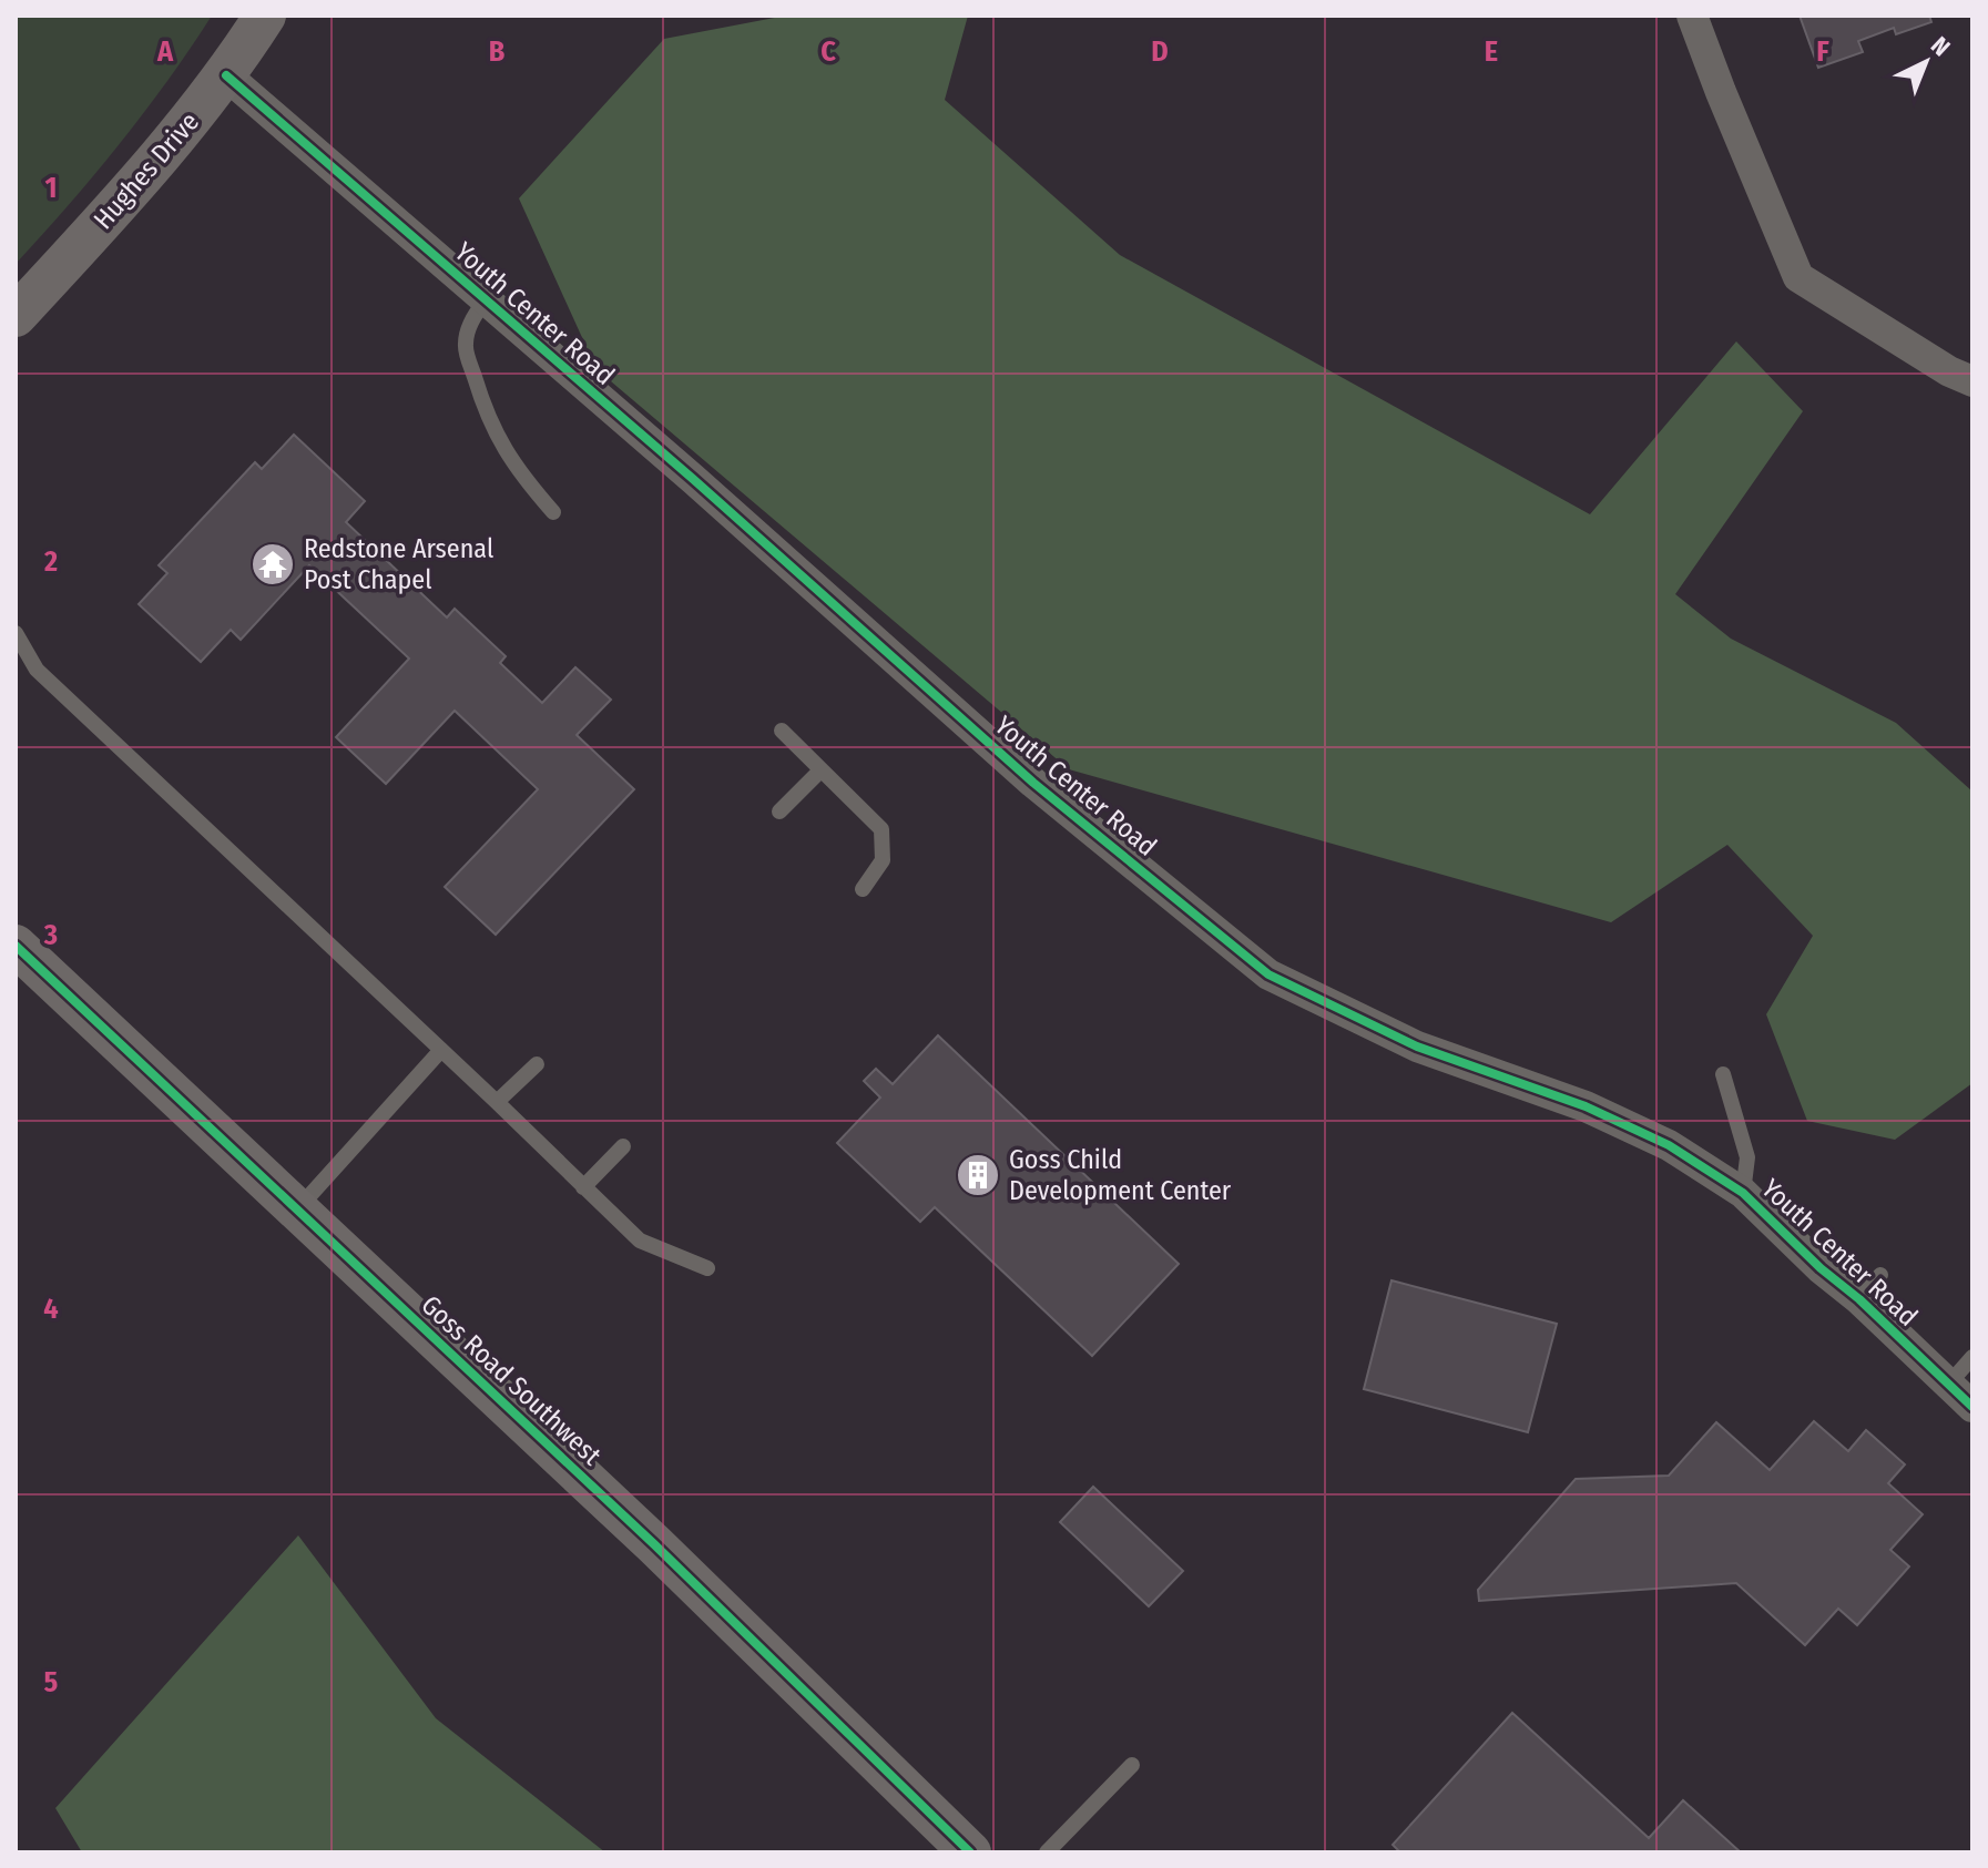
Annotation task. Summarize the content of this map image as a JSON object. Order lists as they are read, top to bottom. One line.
{"streets":{"street":["Hughes Drive","Youth Center Road","Goss Road Southwest"]},"crossings":[["Hughes Drive","Youth Center Road"]],"places":{"temple":["Redstone Arsenal Post Chapel"],"building":["Goss Child Development Center"]},"north":"top right","grid":{"columns":["A","B","C","D","E","F"],"rows":["1","2","3","4","5"]}}
